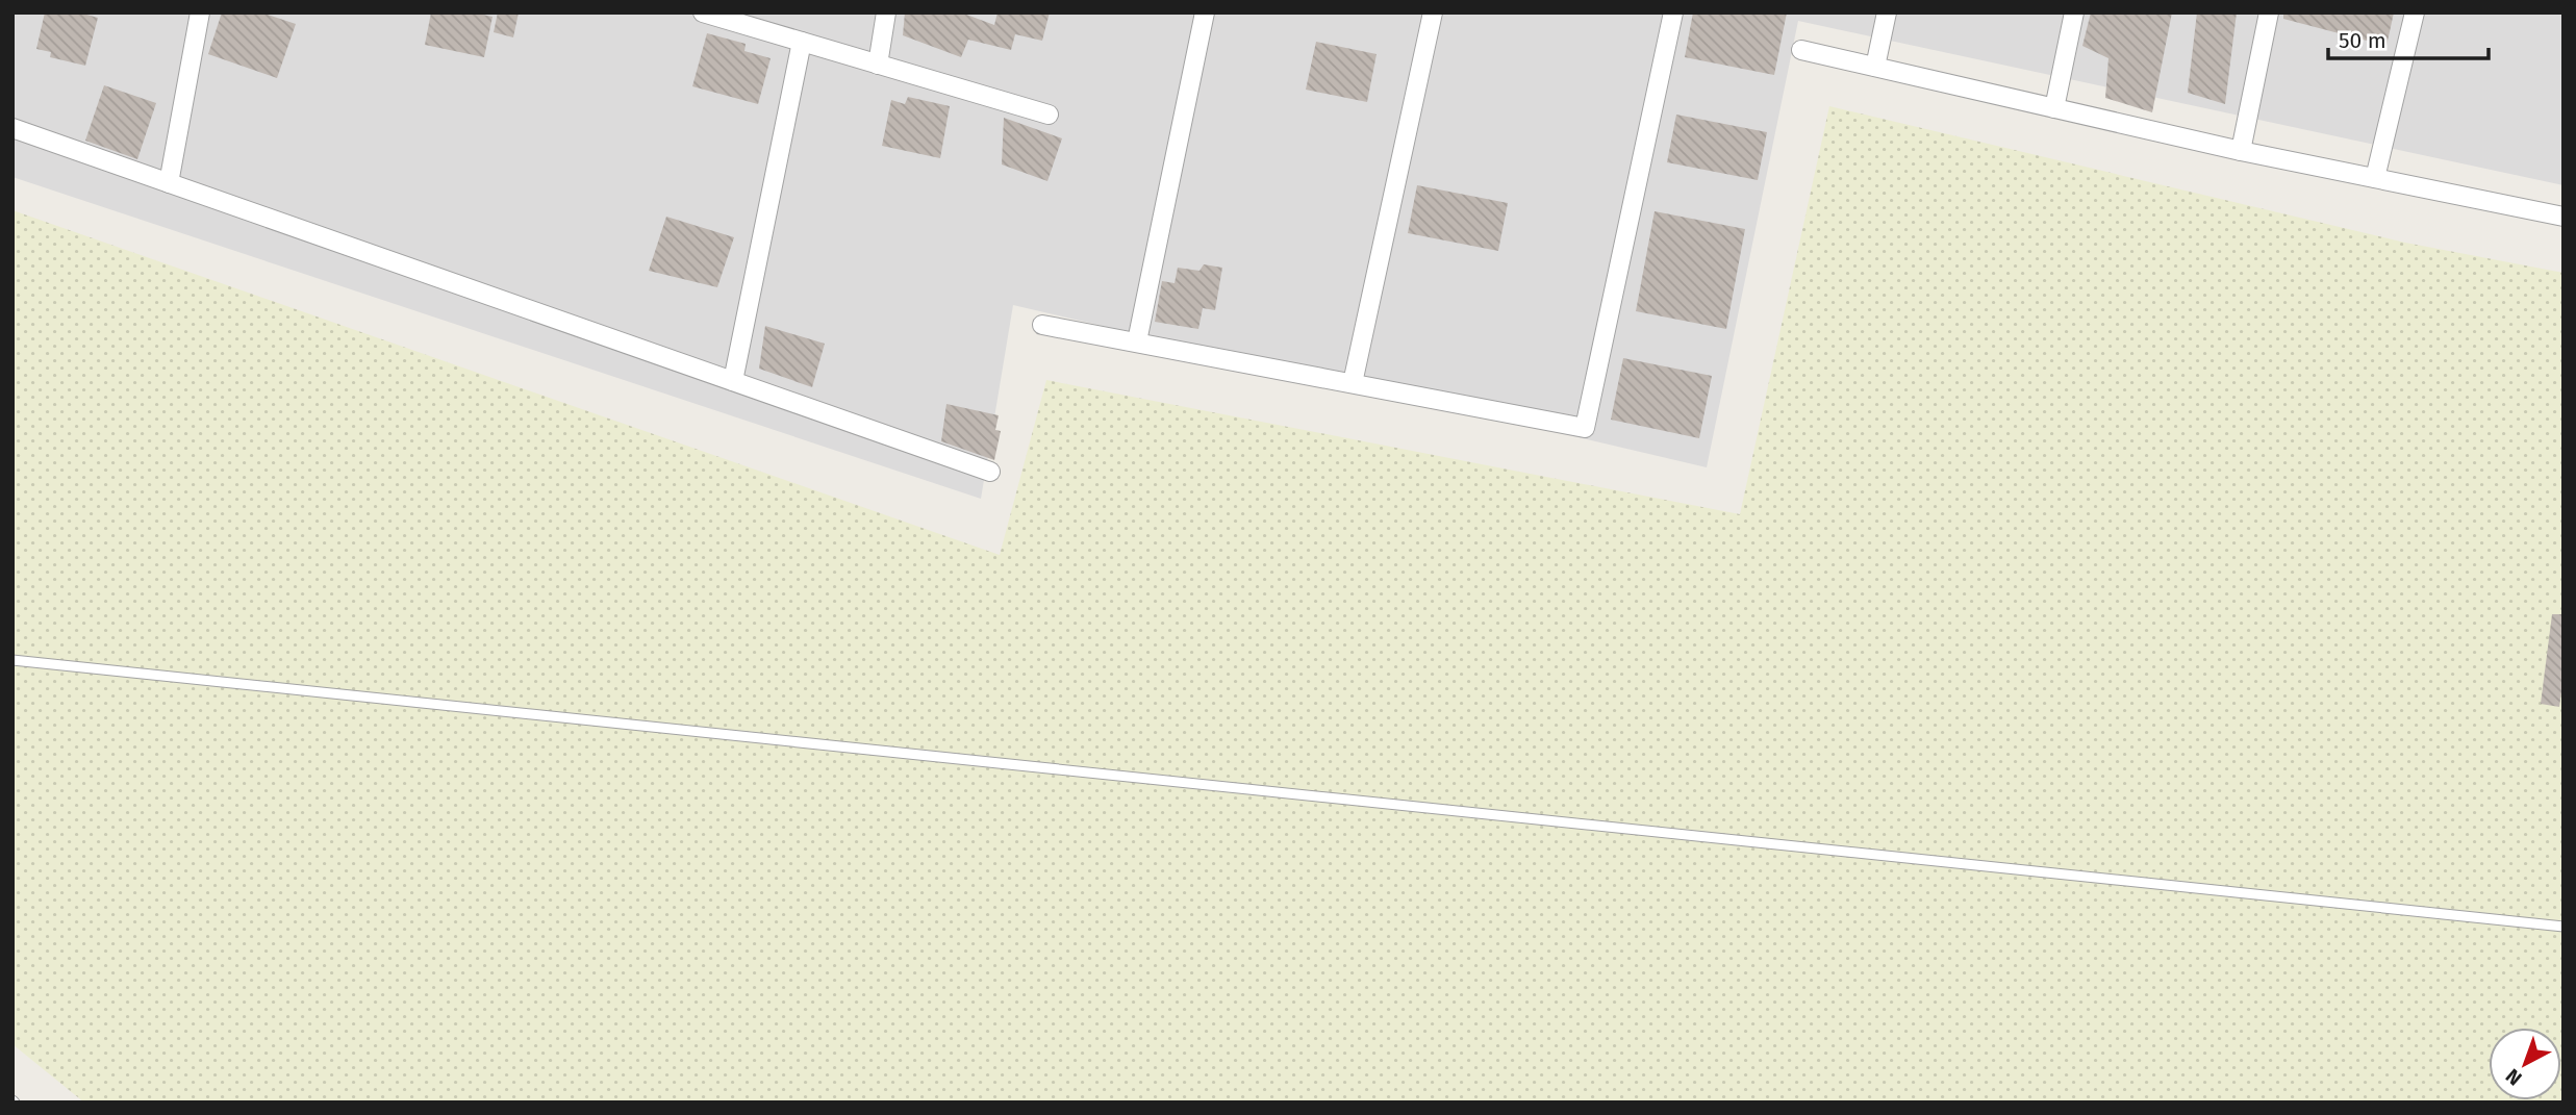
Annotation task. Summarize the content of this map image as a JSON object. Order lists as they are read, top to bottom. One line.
{"scale_bar":"50 m","north":"bottom left"}
